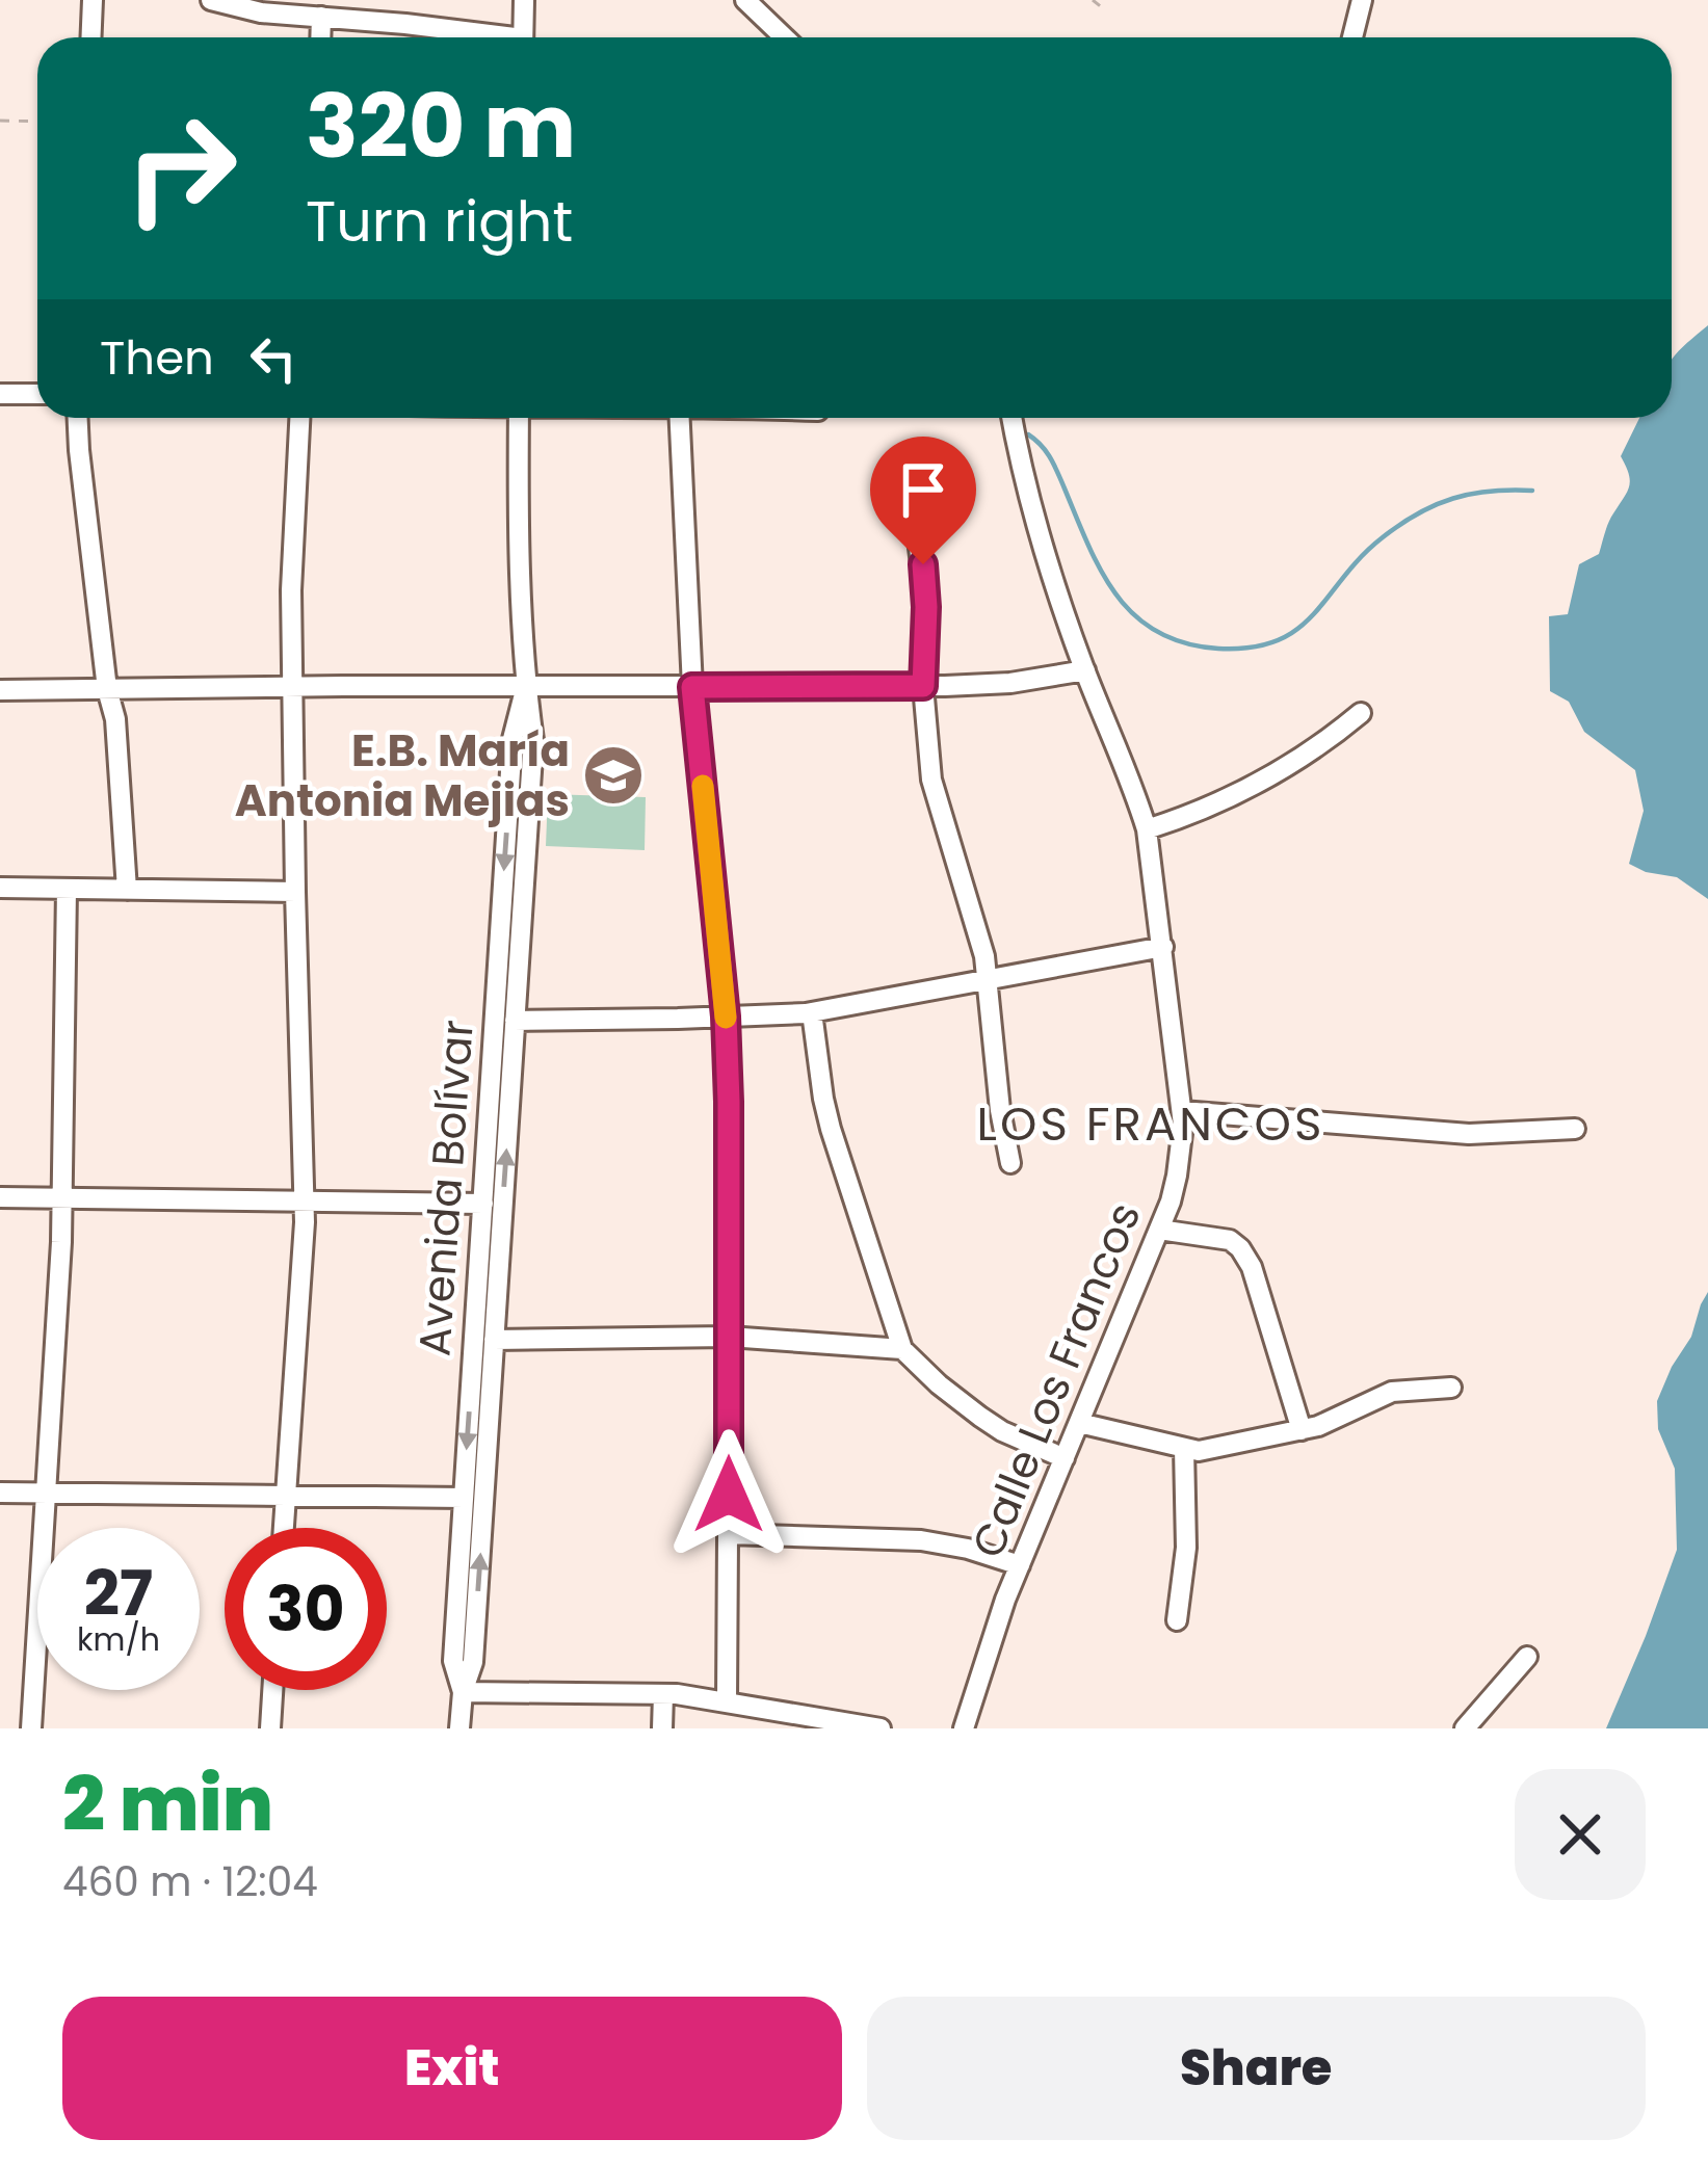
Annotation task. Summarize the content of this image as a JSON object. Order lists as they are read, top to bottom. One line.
{"streets":{"street":["Avenida Bolívar","Calle Los Francos"]},"districts":["LOS FRANCOS"],"places":{"school or university":["E.B. María Antonia Mejias"]},"page":{"turn":["320 m","Turn right"],"then":"Then","speed":"27 km/h","limit":"30","heading":["2 min","460 m · 12:04"],"buttons":["Exit","Share"]}}
